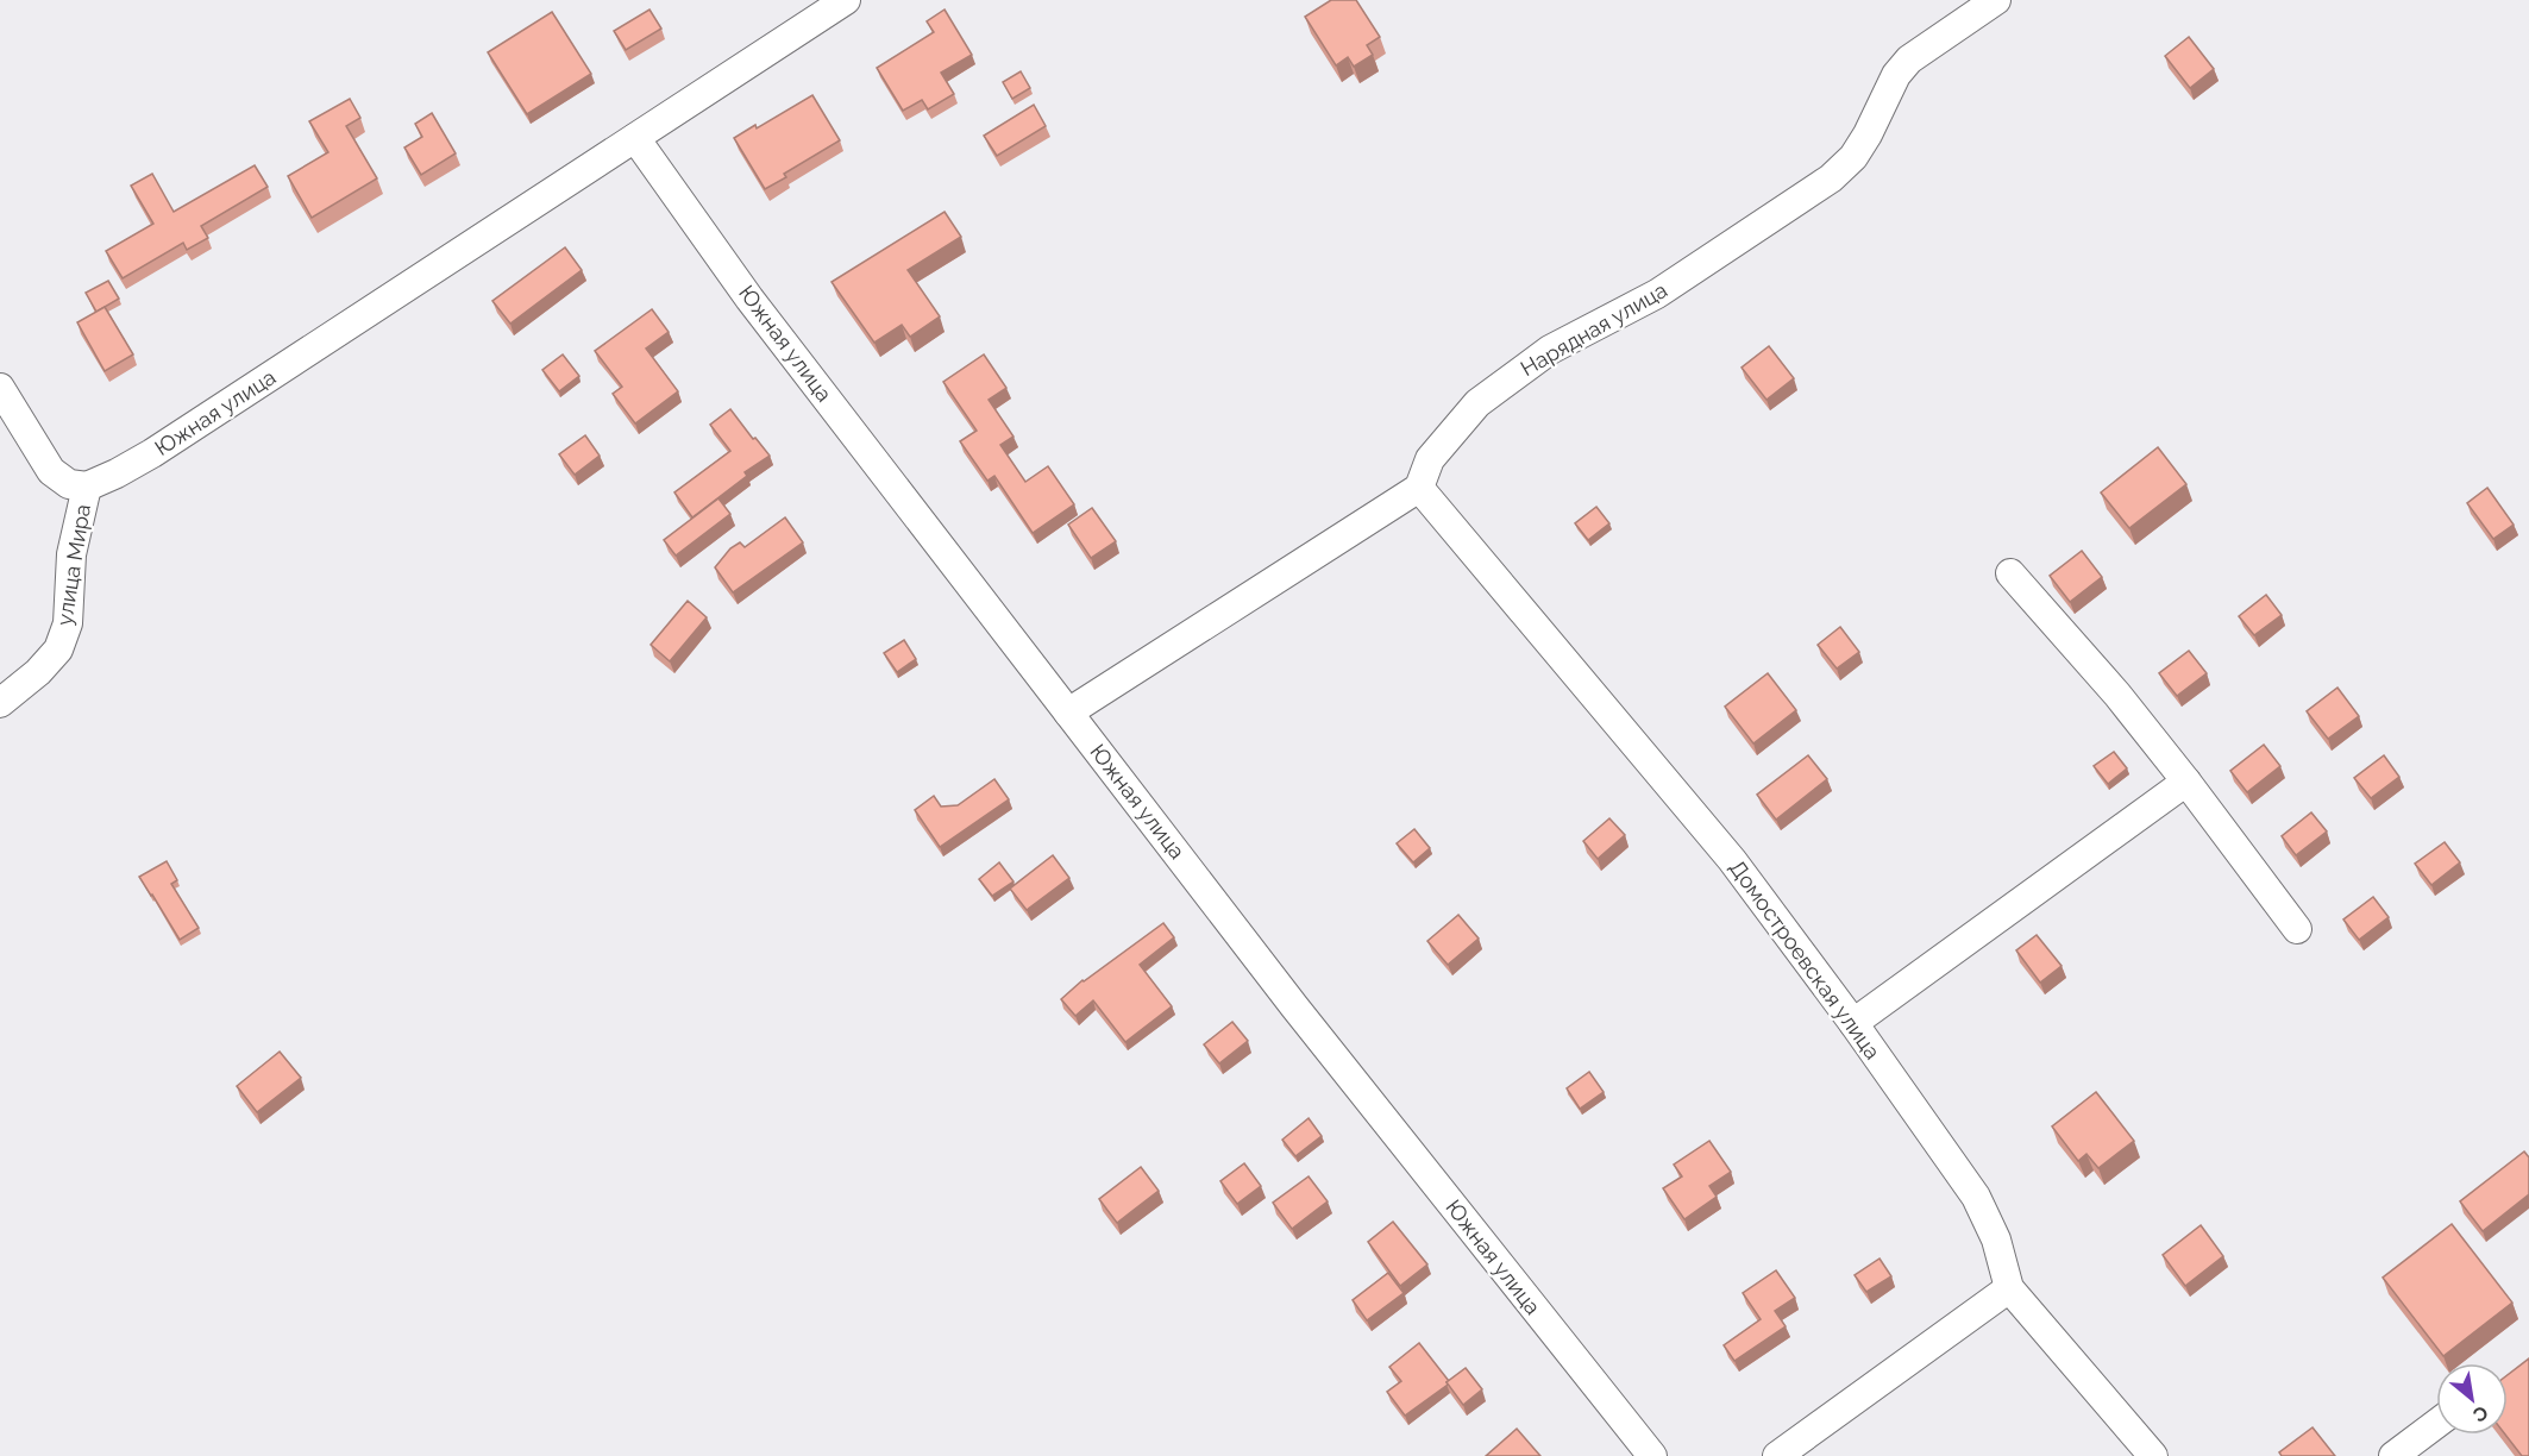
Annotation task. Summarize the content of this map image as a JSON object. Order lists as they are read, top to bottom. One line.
{"streets":{"street":["Нарядная улица","Южная улица","улица Мира","Домостроевская улица"]},"crossings":[["Нарядная улица","Домостроевская улица"],["Южная улица","улица Мира"]],"north":"bottom right"}
